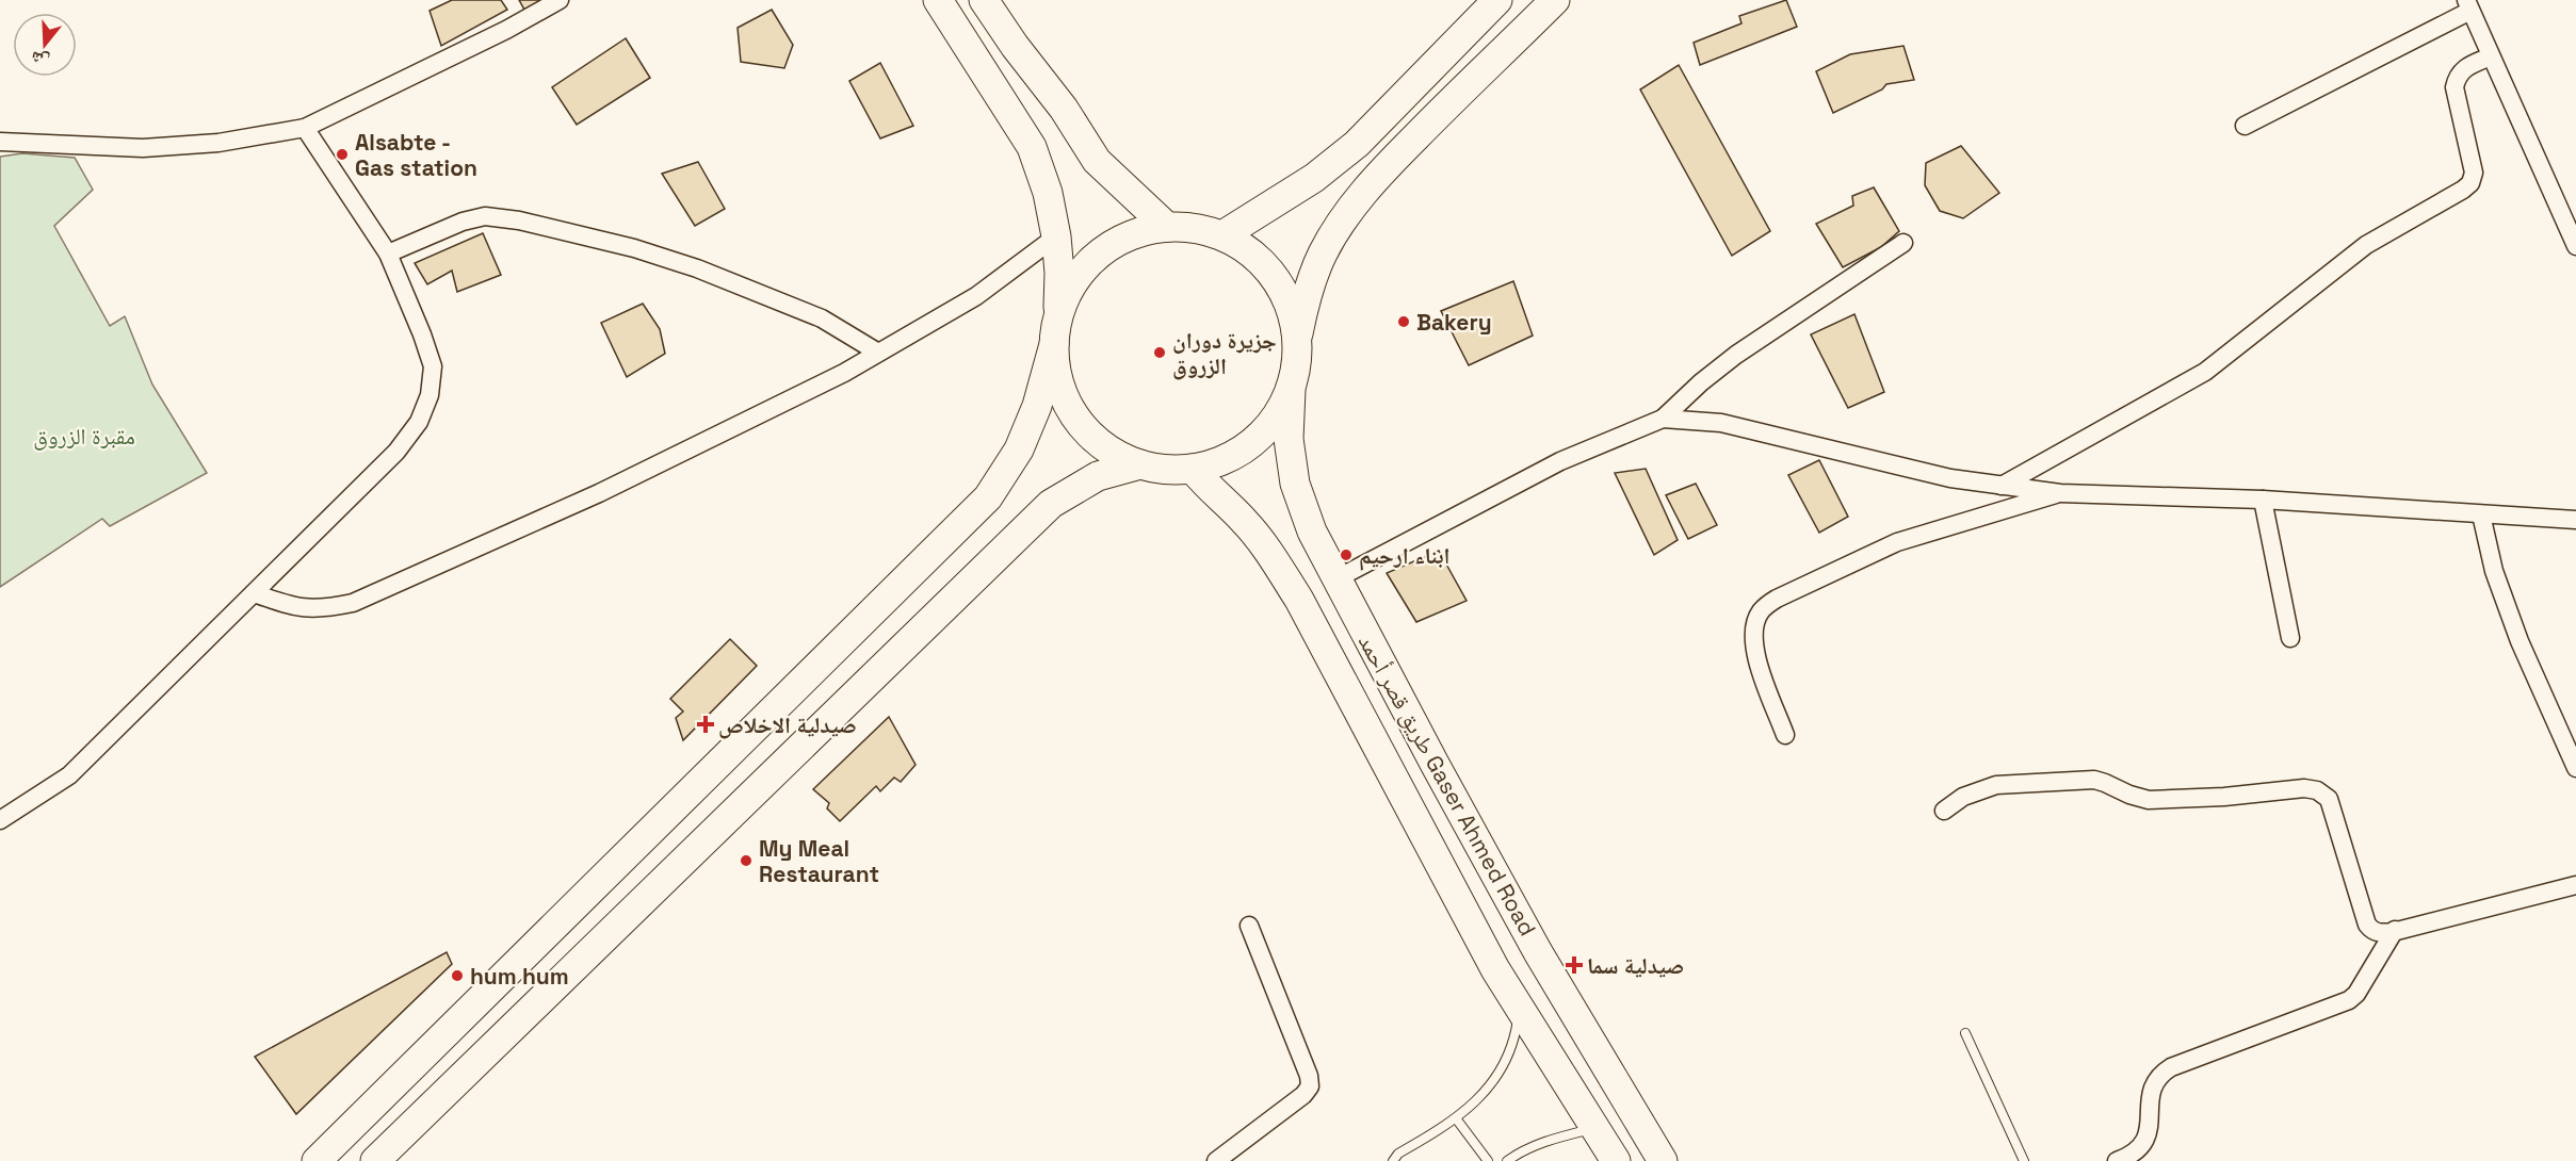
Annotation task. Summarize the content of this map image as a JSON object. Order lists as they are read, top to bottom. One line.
{"streets":{"main road":["طريق قصر أحمد Gaser Ahmed Road"]},"parks":["مقبرة الزروق"],"places":{"other":["Alsabte - Gas station","Bakery","جزيرة دوران الزروق","ابناء ارحيم","My Meal Restaurant","hum hum"],"health":["صيدلية الاخلاص","صيدلية سما"]},"north":"bottom"}
